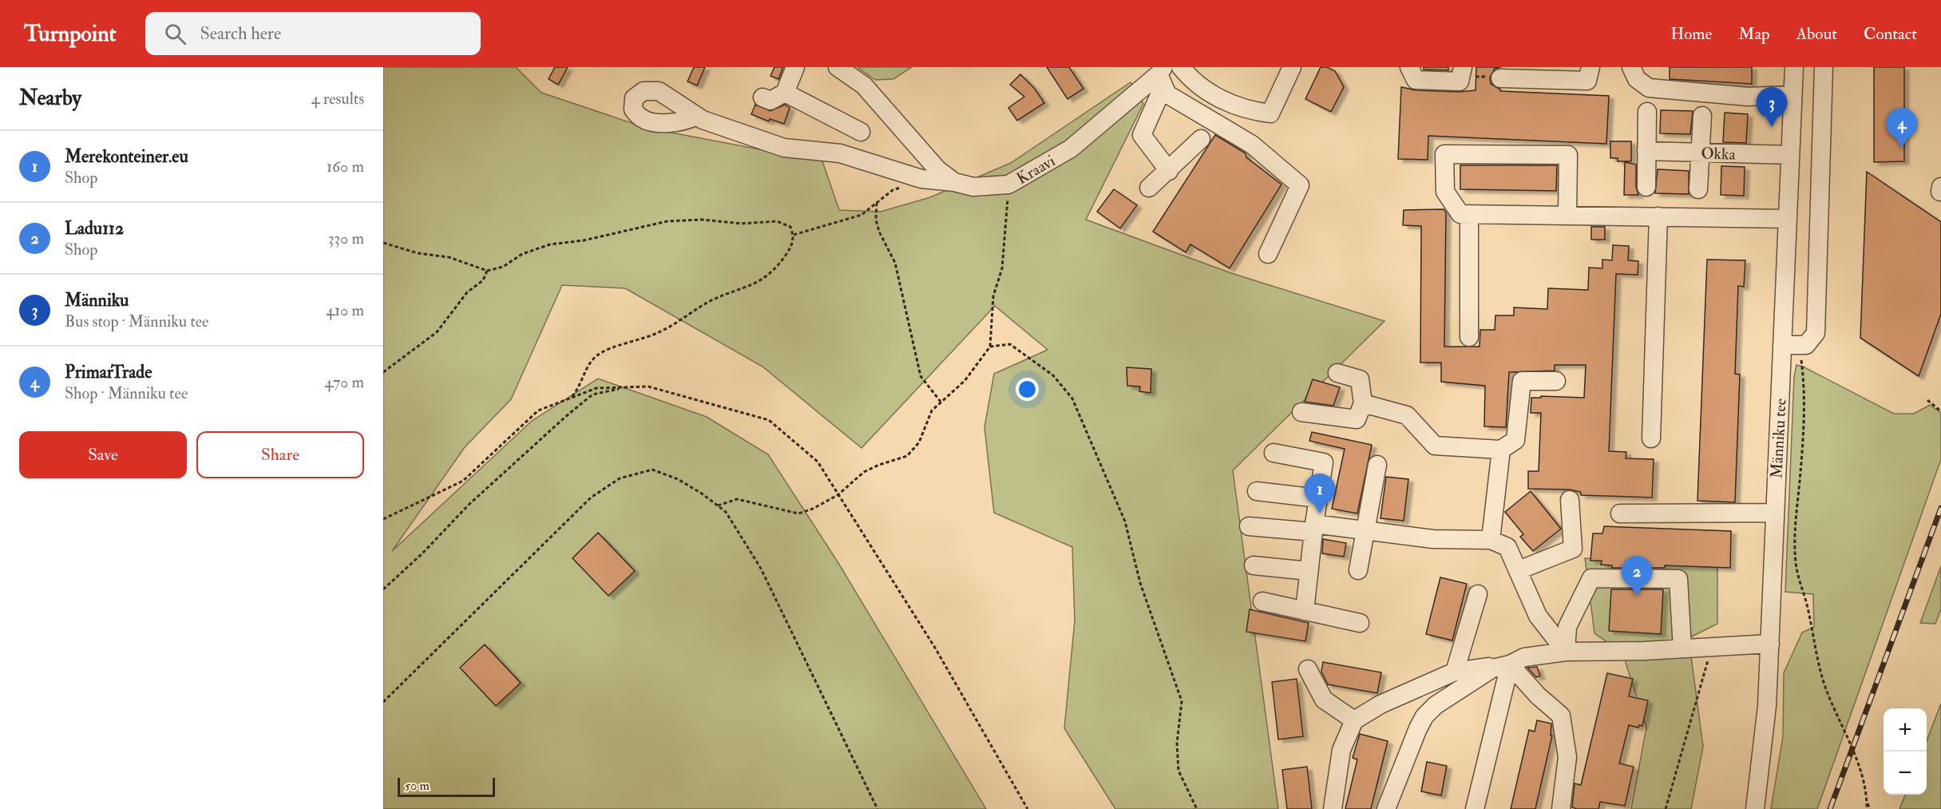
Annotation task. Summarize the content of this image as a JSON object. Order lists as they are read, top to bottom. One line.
{"streets":{"street":["Okka","Kraavi","Männiku tee"]},"crossings":[["Okka","Männiku tee"]],"scale_bar":"50 m","page":{"header":"Turnpoint","search":"Search here","nav":["Home","Map","About","Contact"],"heading":["Nearby","4 results"],"pins":["3","4","1","2"],"list":[{"mark":"1","name":"Merekonteiner.eu","note":"Shop","value":"160 m"},{"mark":"2","name":"Ladu112","note":"Shop","value":"330 m"},{"mark":"3","name":"Männiku","note":"Bus stop · Männiku tee","value":"410 m"},{"mark":"4","name":"PrimarTrade","note":"Shop · Männiku tee","value":"470 m"}],"buttons":["Save","Share"],"map_buttons":["+","−"],"scale":"50 m"}}
